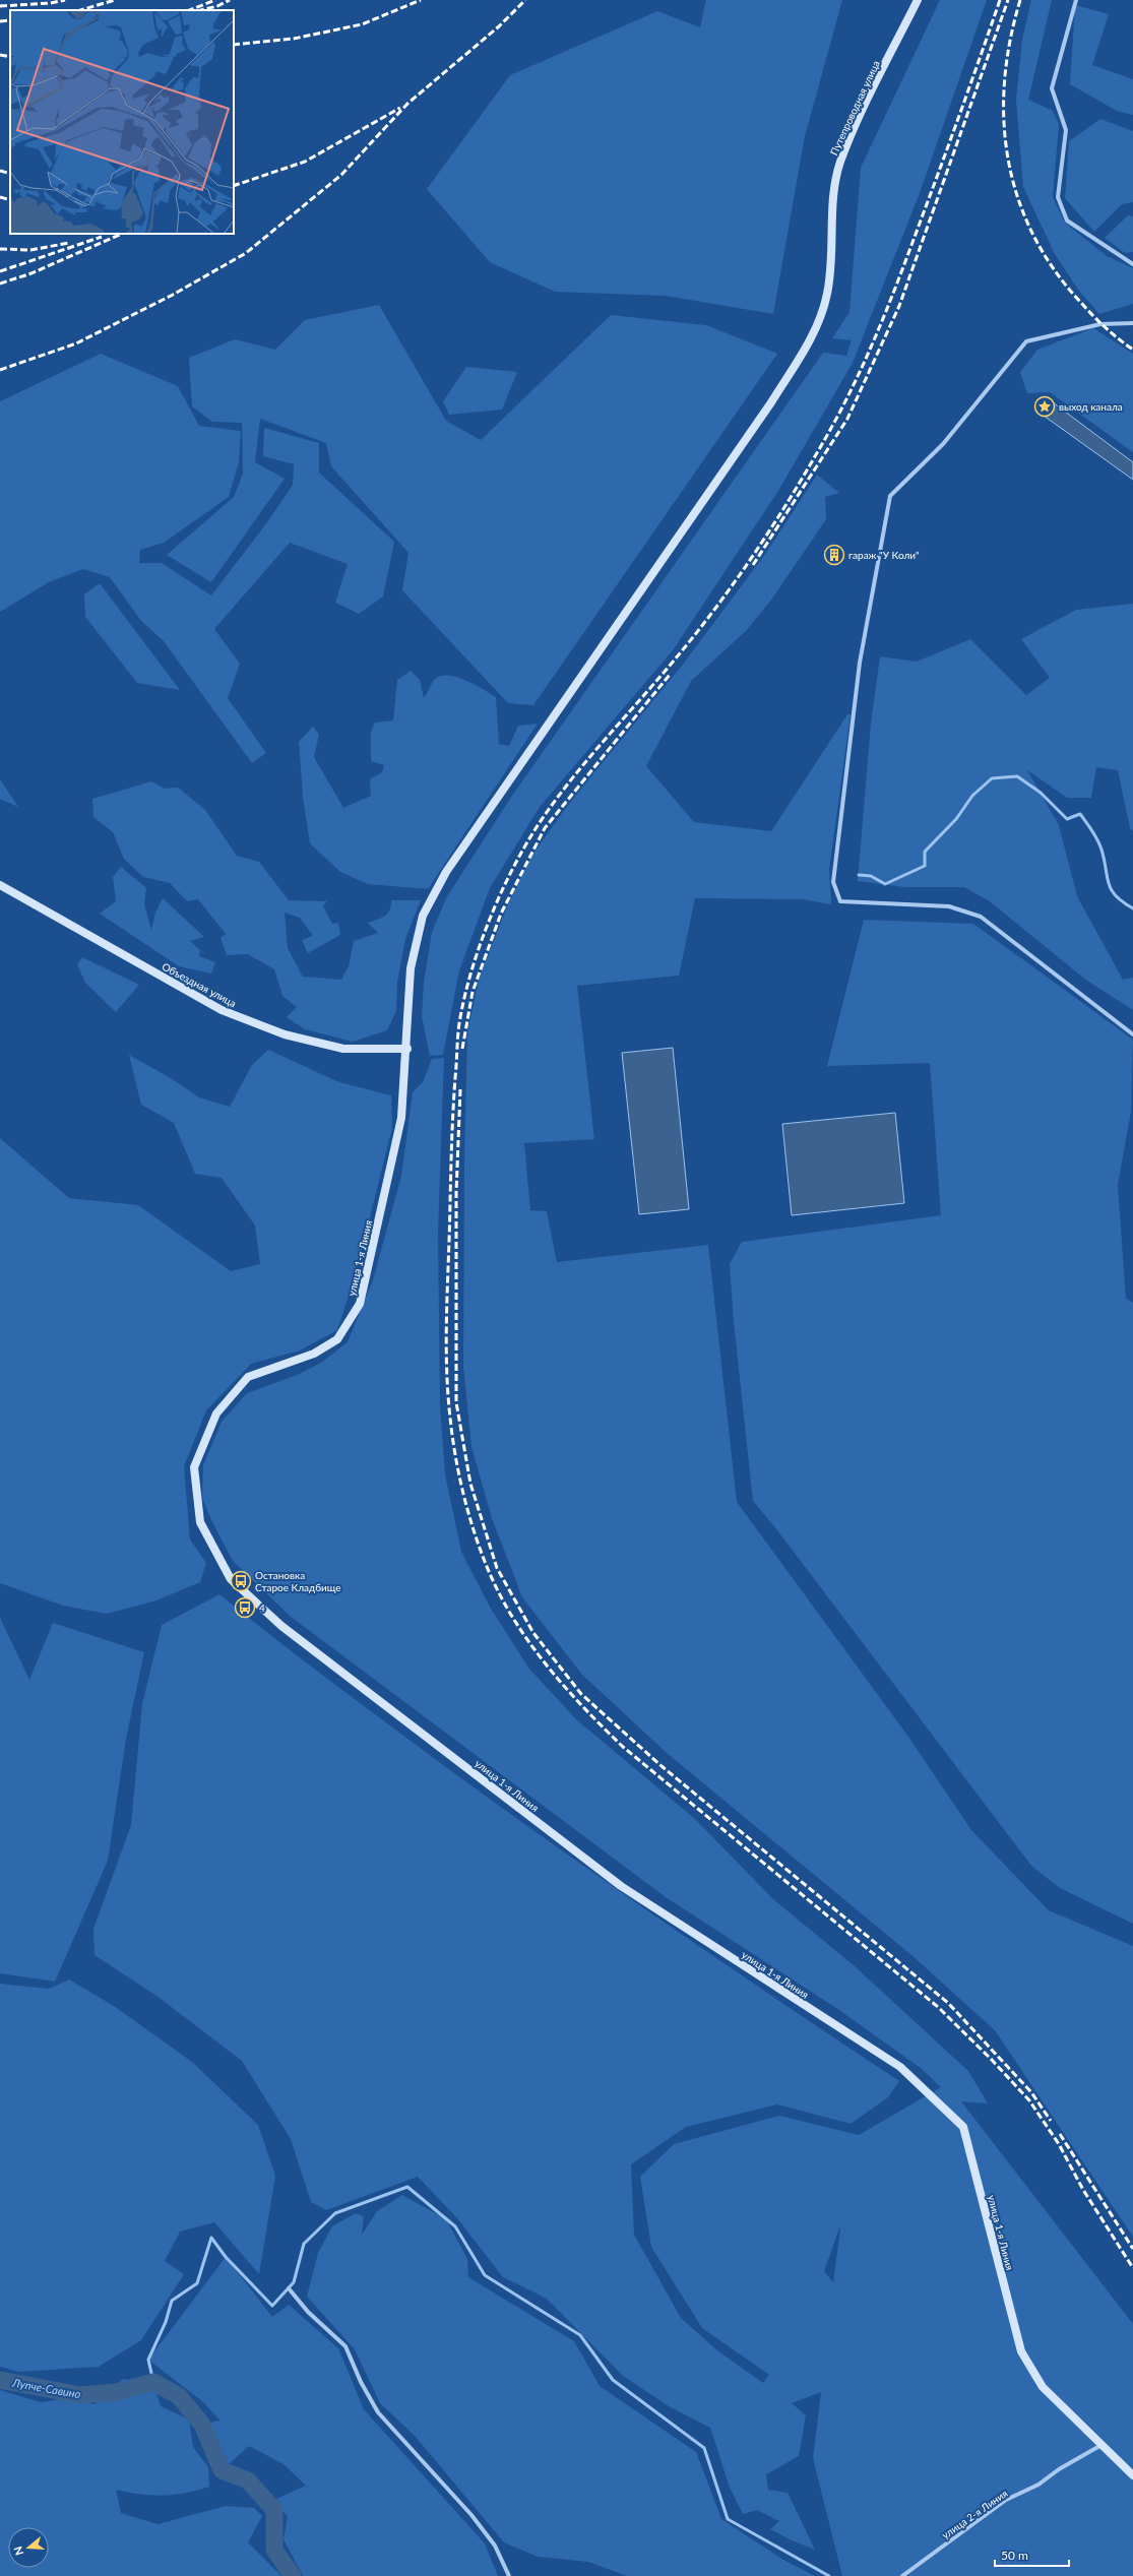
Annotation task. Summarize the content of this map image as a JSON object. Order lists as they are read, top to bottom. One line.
{"streets":{"street":["Путепроводная улица","Объездная улица","улица 1-я Линия","улица 2-я Линия"]},"crossings":[["Путепроводная улица","Объездная улица"],["Путепроводная улица","улица 1-я Линия"],["Объездная улица","улица 1-я Линия"],["улица 1-я Линия","улица 2-я Линия"]],"water":["Лупче-Савино"],"places":{"place":["выход канала"],"building":["гараж \"У Коли\""],"bus stop":["Остановка Старое Кладбище","4"]},"scale_bar":"50 m","north":"left"}
